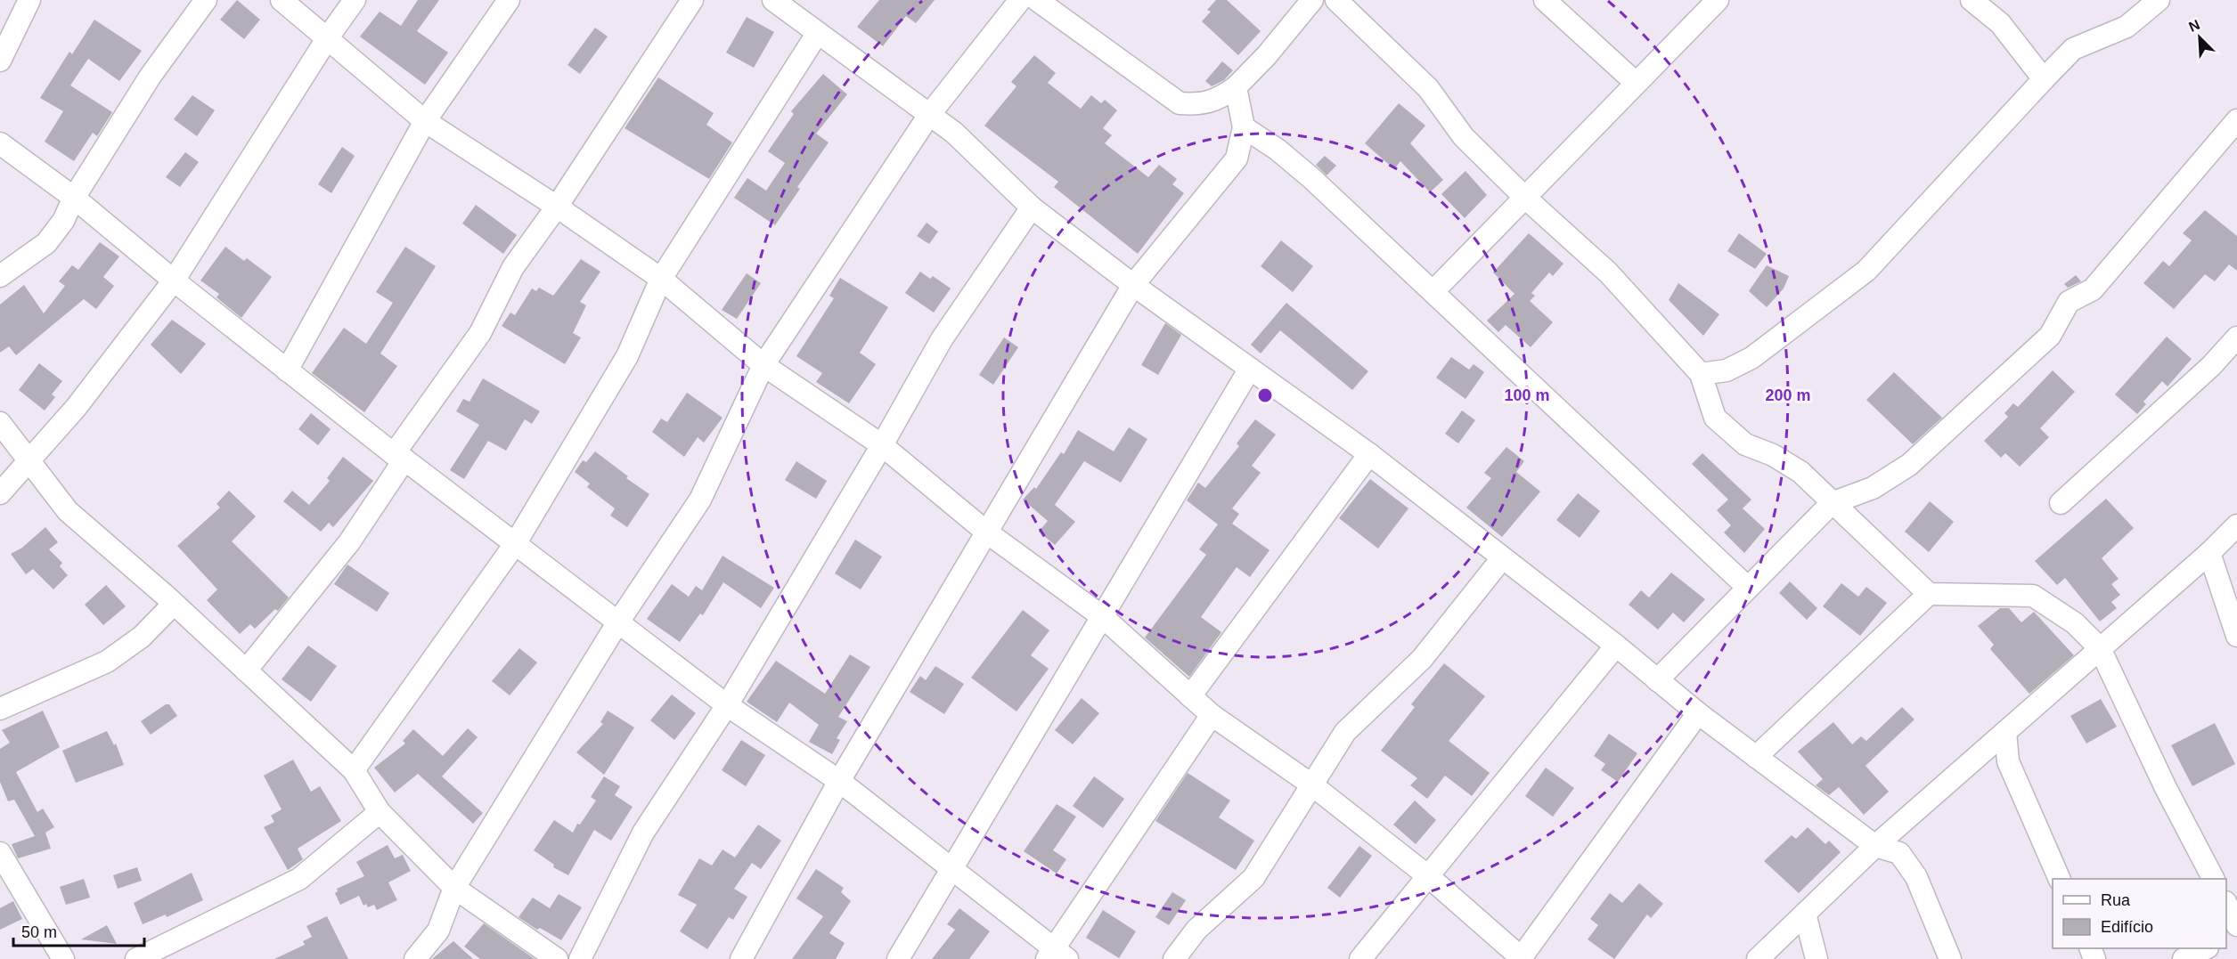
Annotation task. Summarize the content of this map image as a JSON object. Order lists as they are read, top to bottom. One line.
{"legend":["Rua","Edifício"],"scale_bar":"50 m","north":"top left","rings":["100 m","200 m"]}
